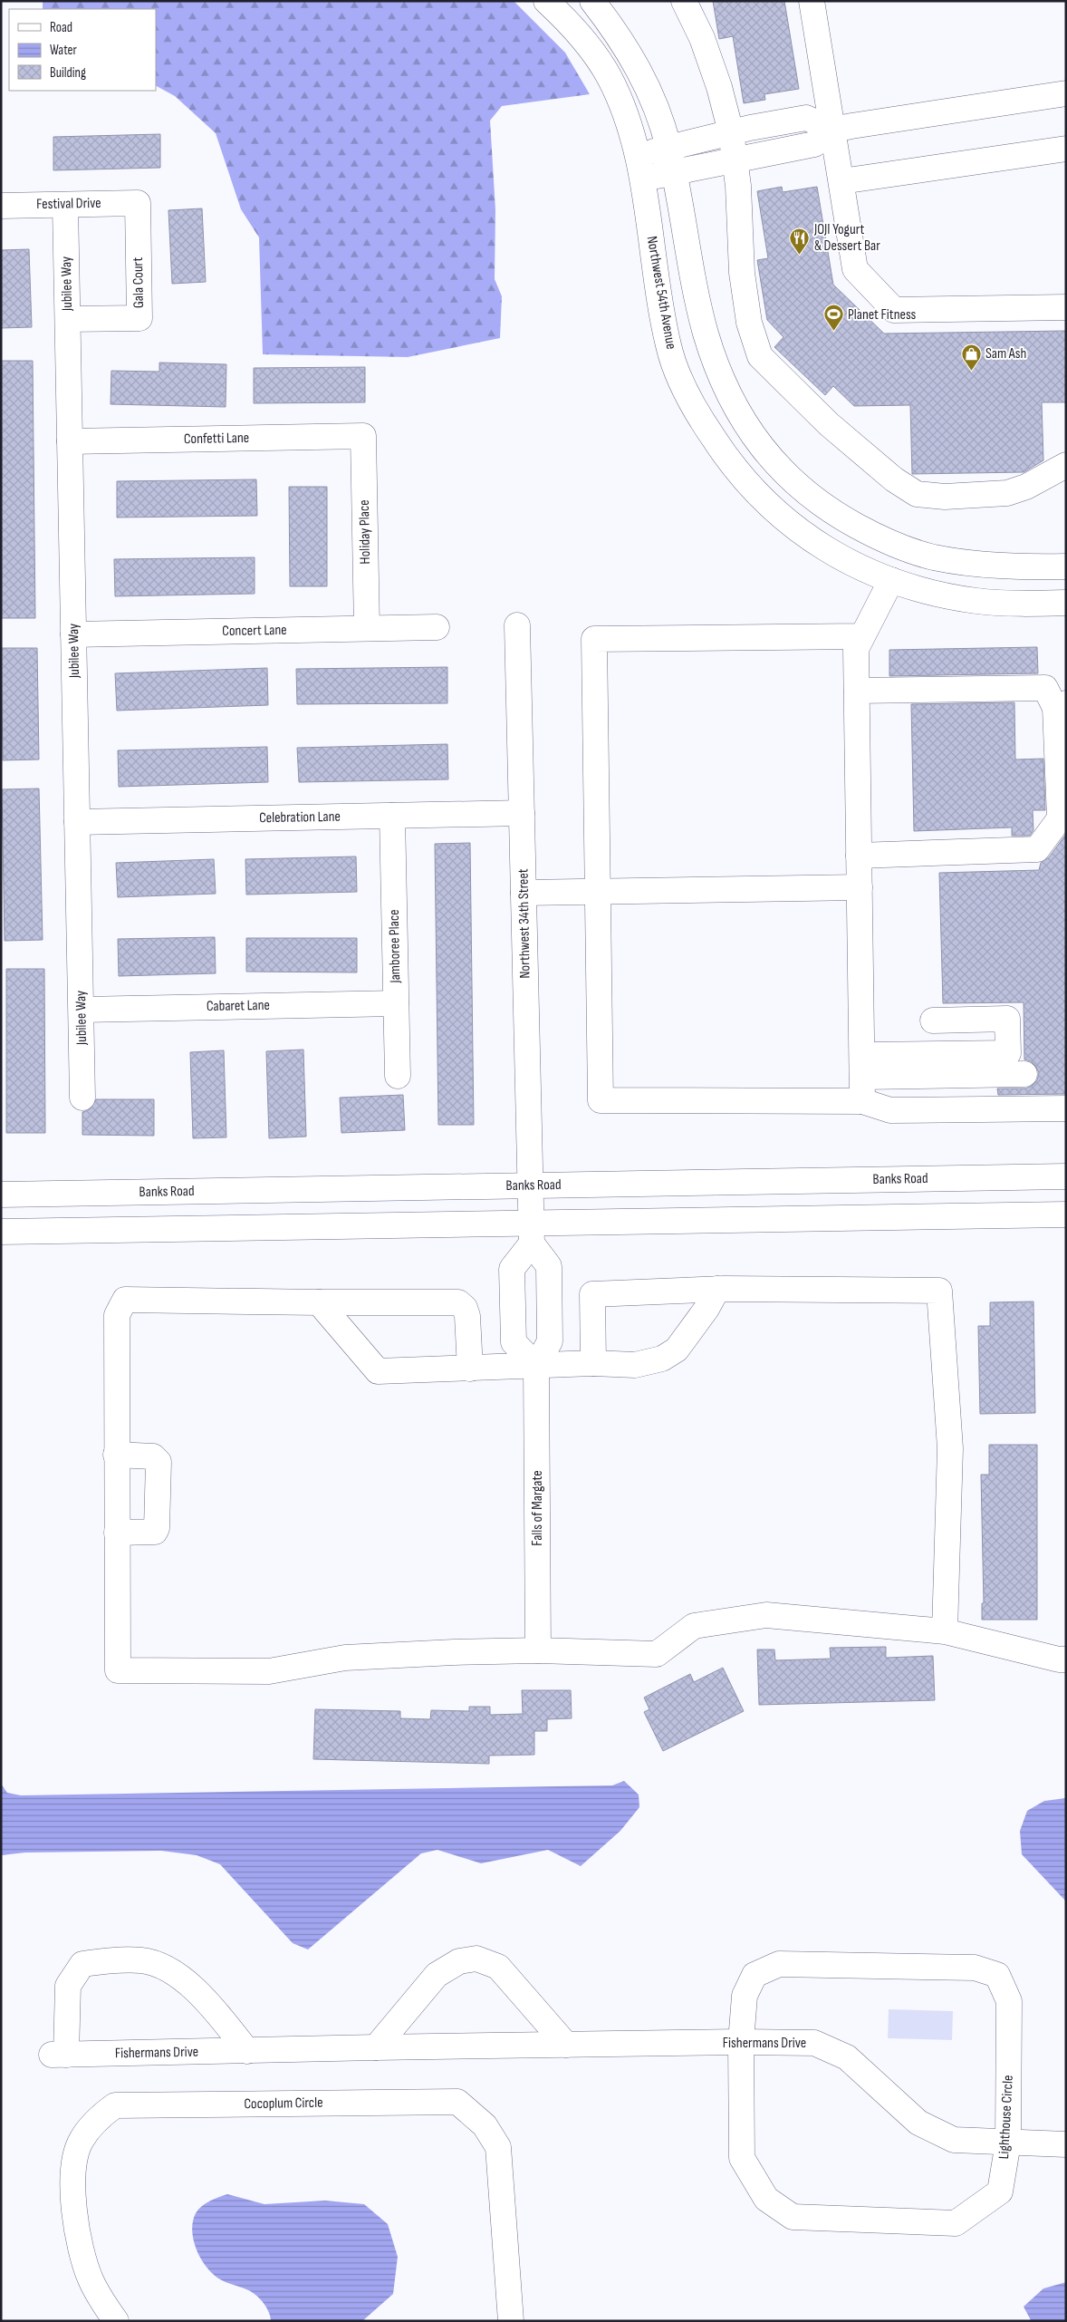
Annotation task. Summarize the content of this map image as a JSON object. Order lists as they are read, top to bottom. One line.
{"streets":{"street":["Festival Drive","Gala Court","Jubilee Way","Northwest 54th Avenue","Confetti Lane","Holiday Place","Concert Lane","Celebration Lane","Northwest 34th Street","Jamboree Place","Cabaret Lane","Banks Road","Falls of Margate","Fishermans Drive","Cocoplum Circle","Lighthouse Circle"]},"crossings":[["Festival Drive","Gala Court"],["Festival Drive","Jubilee Way"],["Gala Court","Jubilee Way"],["Jubilee Way","Confetti Lane"],["Jubilee Way","Concert Lane"],["Jubilee Way","Celebration Lane"],["Jubilee Way","Cabaret Lane"],["Confetti Lane","Holiday Place"],["Holiday Place","Concert Lane"],["Celebration Lane","Northwest 34th Street"],["Celebration Lane","Jamboree Place"],["Northwest 34th Street","Banks Road"],["Northwest 34th Street","Falls of Margate"],["Jamboree Place","Cabaret Lane"],["Fishermans Drive","Lighthouse Circle"]],"places":{"restaurant":["JOJI Yogurt & Dessert Bar"],"sports":["Planet Fitness"],"shop":["Sam Ash"]},"legend":["Road","Water","Building"]}
